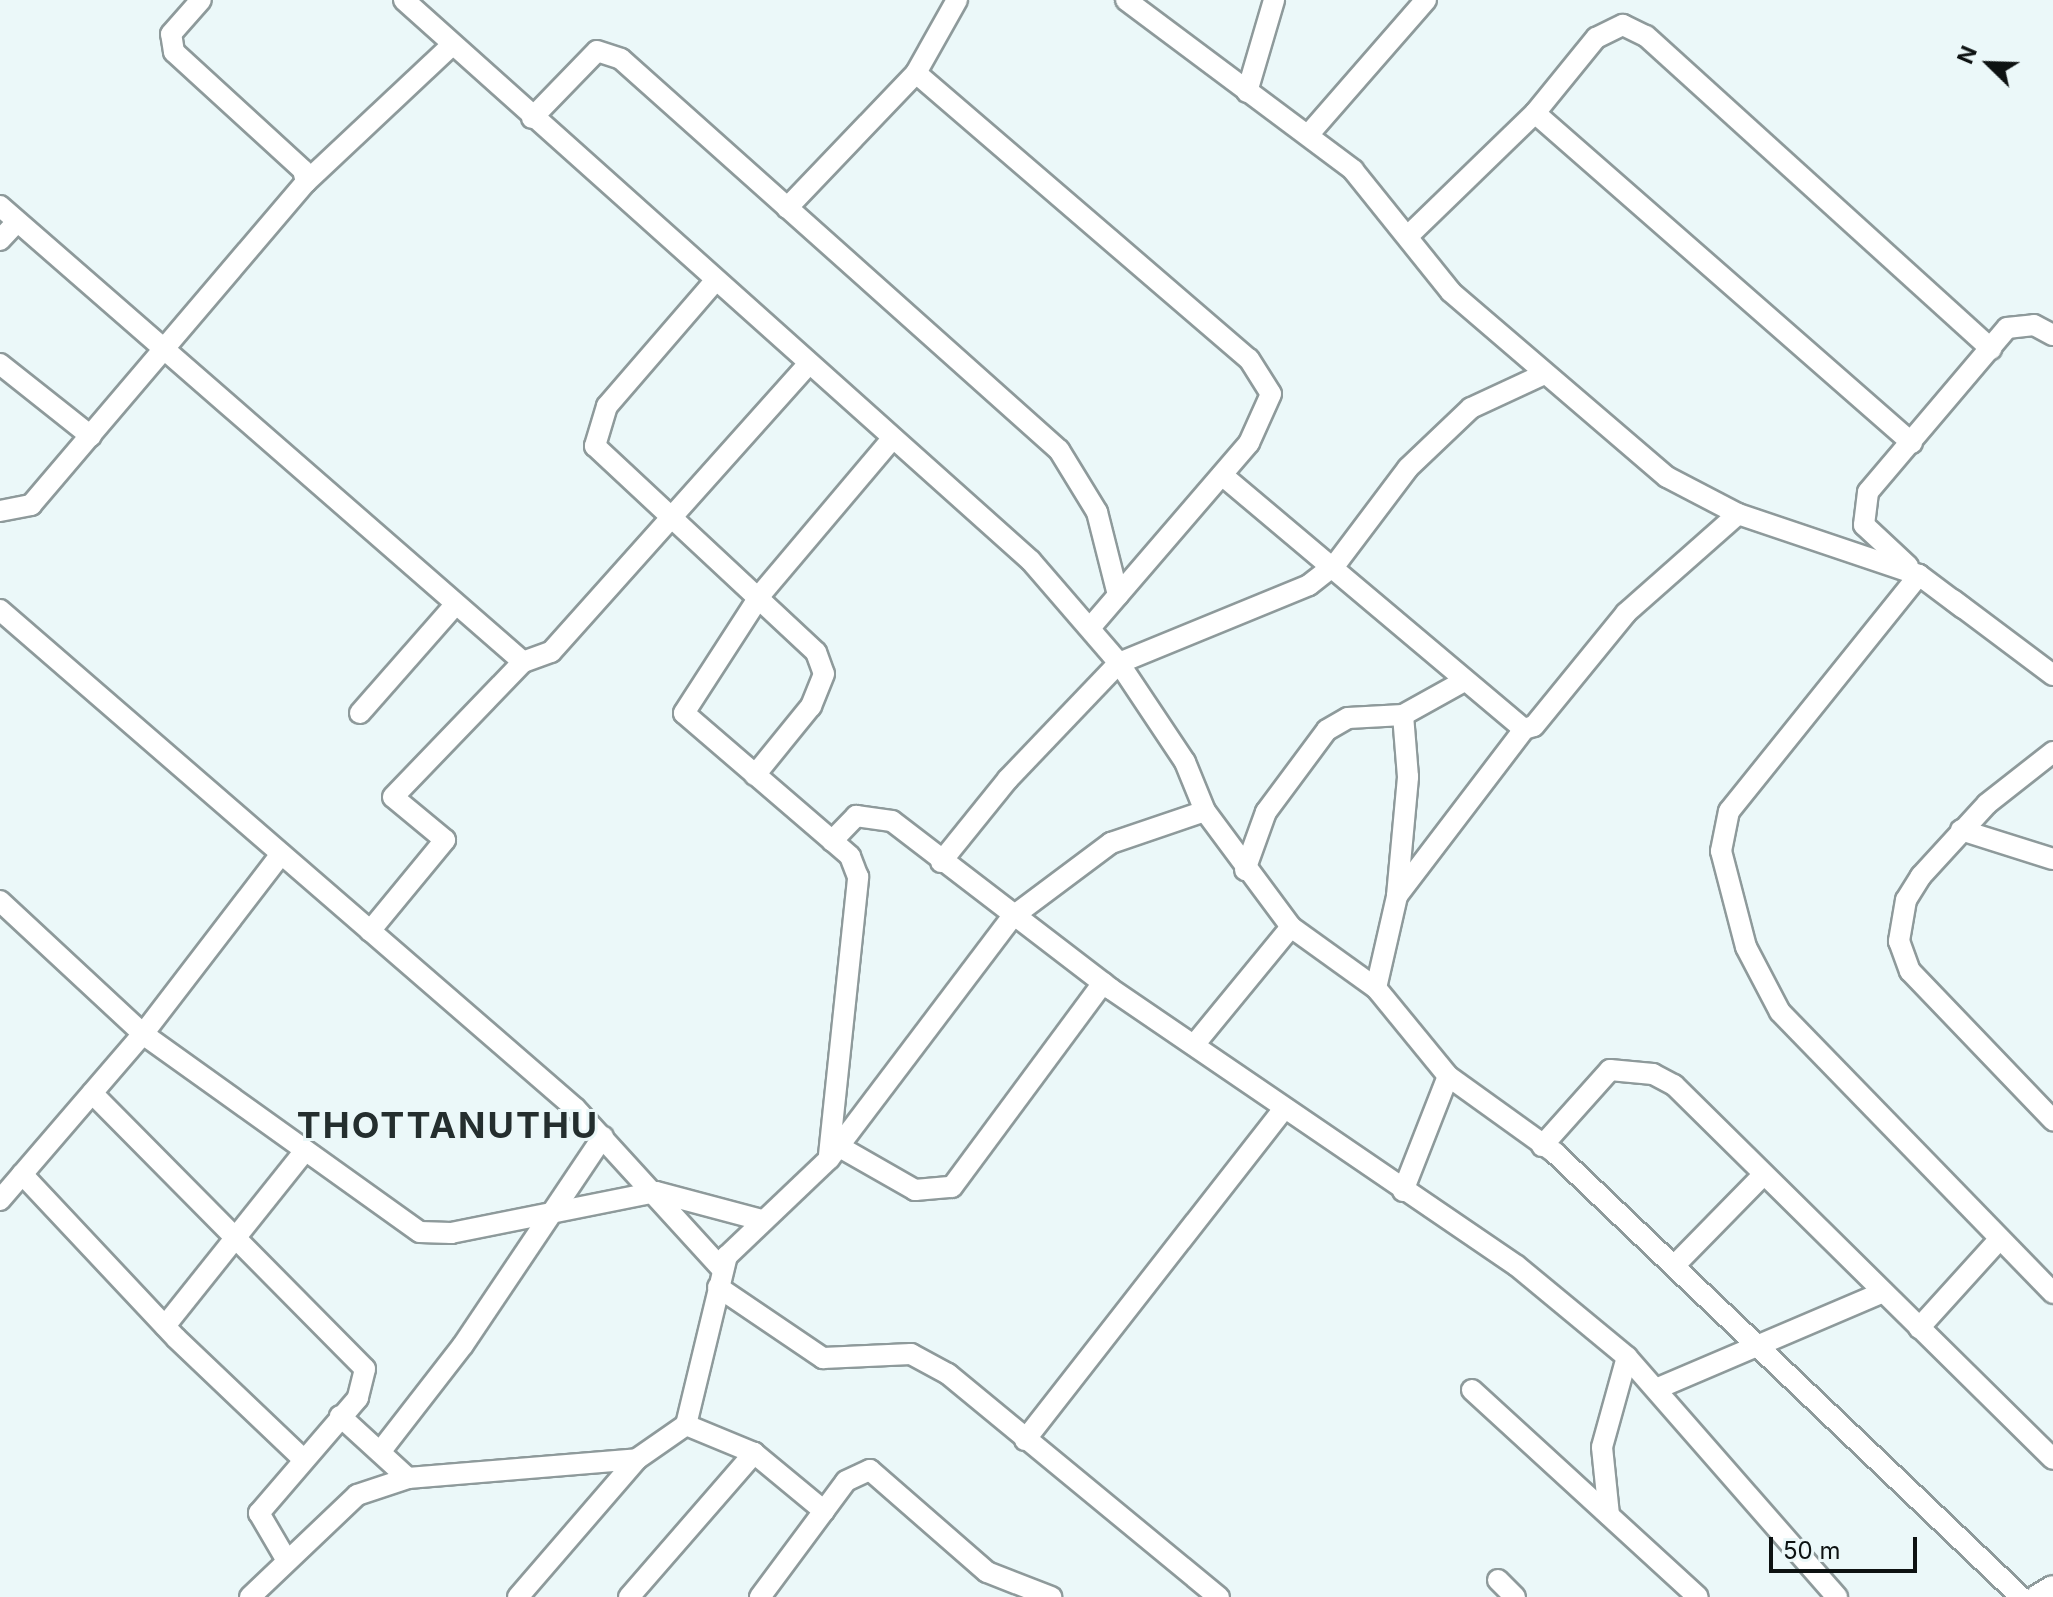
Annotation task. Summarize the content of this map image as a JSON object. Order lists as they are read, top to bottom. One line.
{"districts":["THOTTANUTHU"],"scale_bar":"50 m","north":"top left"}
